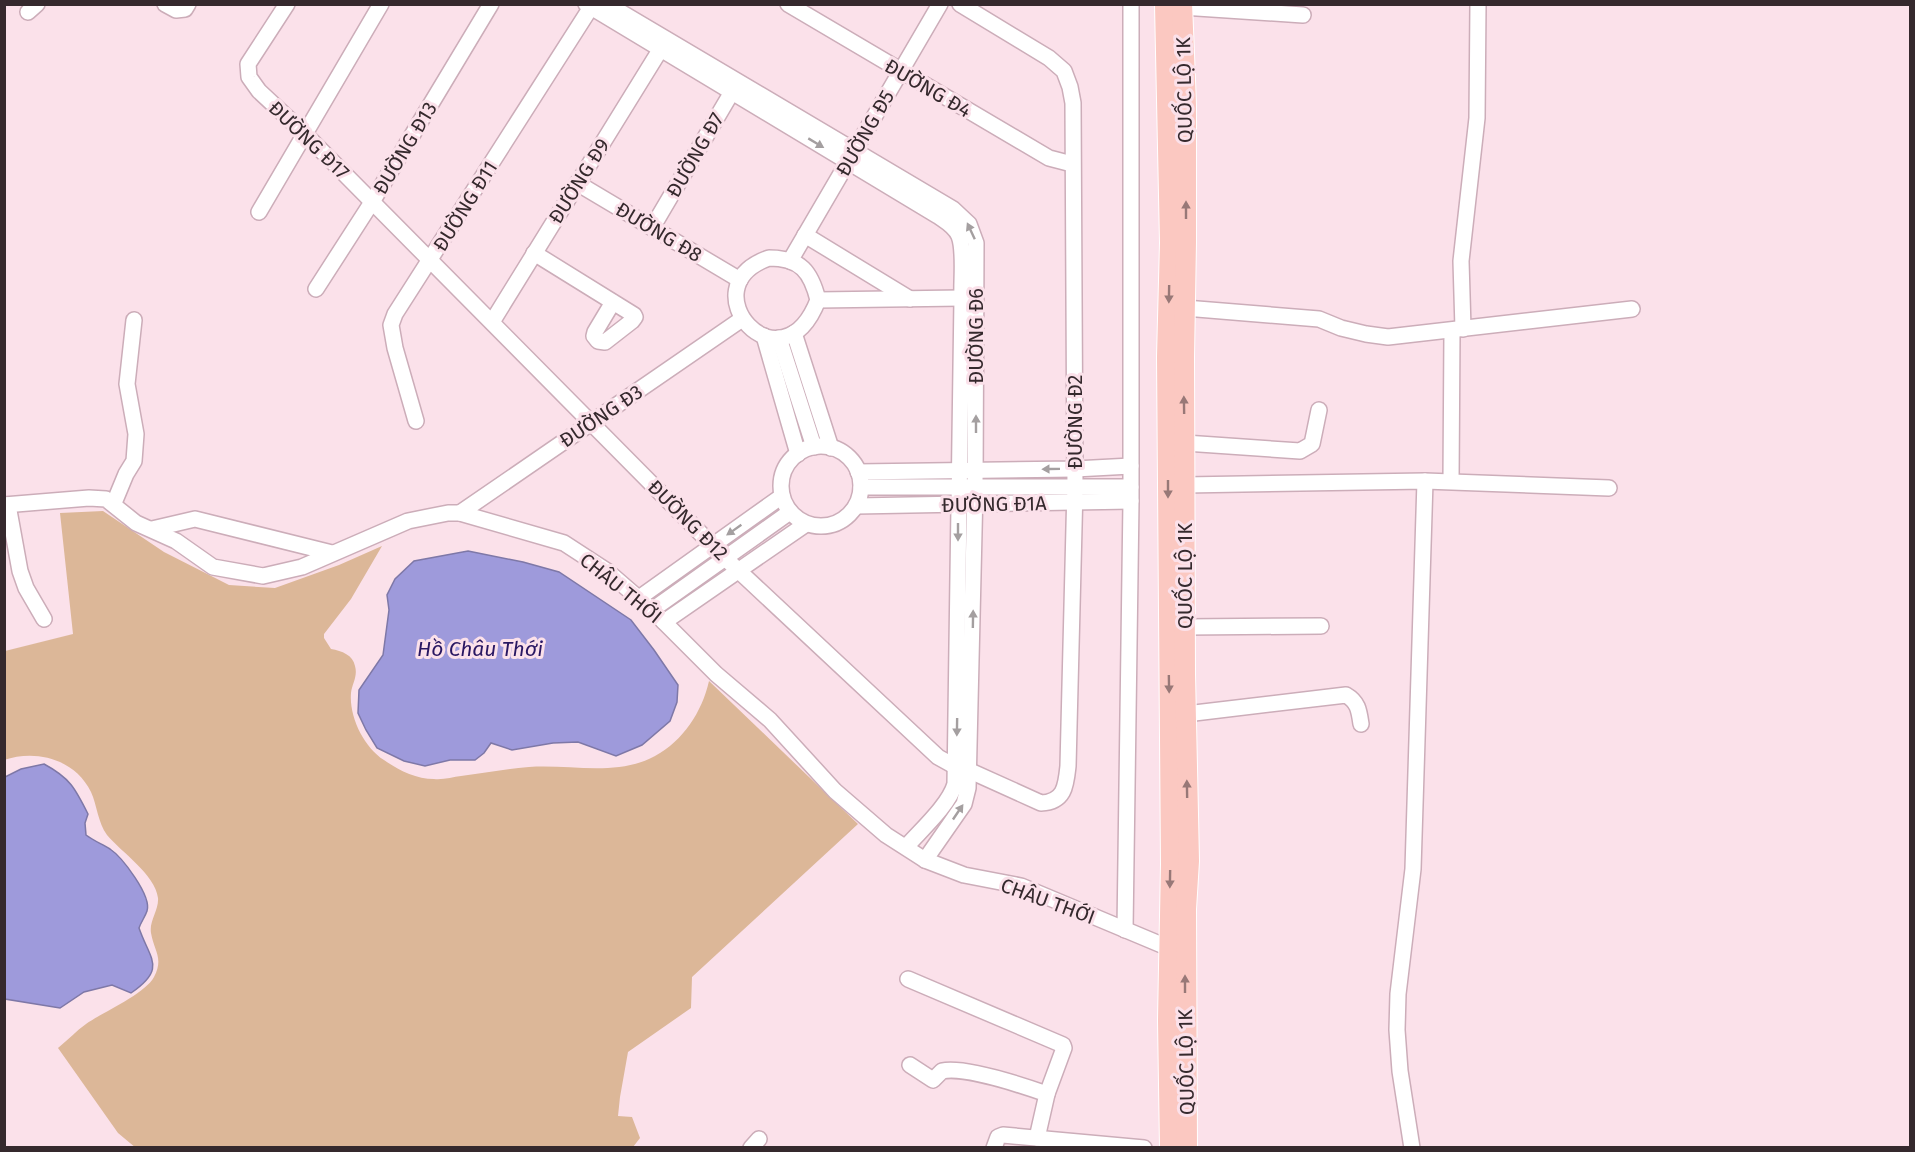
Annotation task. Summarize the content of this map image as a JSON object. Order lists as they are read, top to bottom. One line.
{"streets":{"main road":["QUỐC LỘ 1K"],"street":["ĐƯỜNG Đ4","ĐƯỜNG Đ5","ĐƯỜNG Đ17","ĐƯỜNG Đ13","ĐƯỜNG Đ7","ĐƯỜNG Đ9","ĐƯỜNG Đ11","ĐƯỜNG Đ8","ĐƯỜNG Đ6","ĐƯỜNG Đ3","ĐƯỜNG Đ2","ĐƯỜNG Đ1A","ĐƯỜNG Đ12","CHÂU THỚI"]},"crossings":[["ĐƯỜNG Đ4","ĐƯỜNG Đ5"],["ĐƯỜNG Đ4","ĐƯỜNG Đ2"],["QUỐC LỘ 1K","CHÂU THỚI"],["ĐƯỜNG Đ5","ĐƯỜNG Đ8"],["ĐƯỜNG Đ5","ĐƯỜNG Đ6"],["ĐƯỜNG Đ5","ĐƯỜNG Đ3"],["ĐƯỜNG Đ17","ĐƯỜNG Đ13"],["ĐƯỜNG Đ17","ĐƯỜNG Đ11"],["ĐƯỜNG Đ17","ĐƯỜNG Đ12"],["ĐƯỜNG Đ7","ĐƯỜNG Đ8"],["ĐƯỜNG Đ7","ĐƯỜNG Đ6"],["ĐƯỜNG Đ9","ĐƯỜNG Đ8"],["ĐƯỜNG Đ9","ĐƯỜNG Đ6"],["ĐƯỜNG Đ9","ĐƯỜNG Đ12"],["ĐƯỜNG Đ11","ĐƯỜNG Đ6"],["ĐƯỜNG Đ11","ĐƯỜNG Đ12"],["ĐƯỜNG Đ8","ĐƯỜNG Đ3"],["ĐƯỜNG Đ6","ĐƯỜNG Đ2"],["ĐƯỜNG Đ6","ĐƯỜNG Đ1A"],["ĐƯỜNG Đ6","ĐƯỜNG Đ12"],["ĐƯỜNG Đ6","CHÂU THỚI"],["ĐƯỜNG Đ3","ĐƯỜNG Đ12"],["ĐƯỜNG Đ3","CHÂU THỚI"],["ĐƯỜNG Đ2","ĐƯỜNG Đ1A"],["ĐƯỜNG Đ2","ĐƯỜNG Đ12"]],"water":["Hồ Châu Thới"]}
